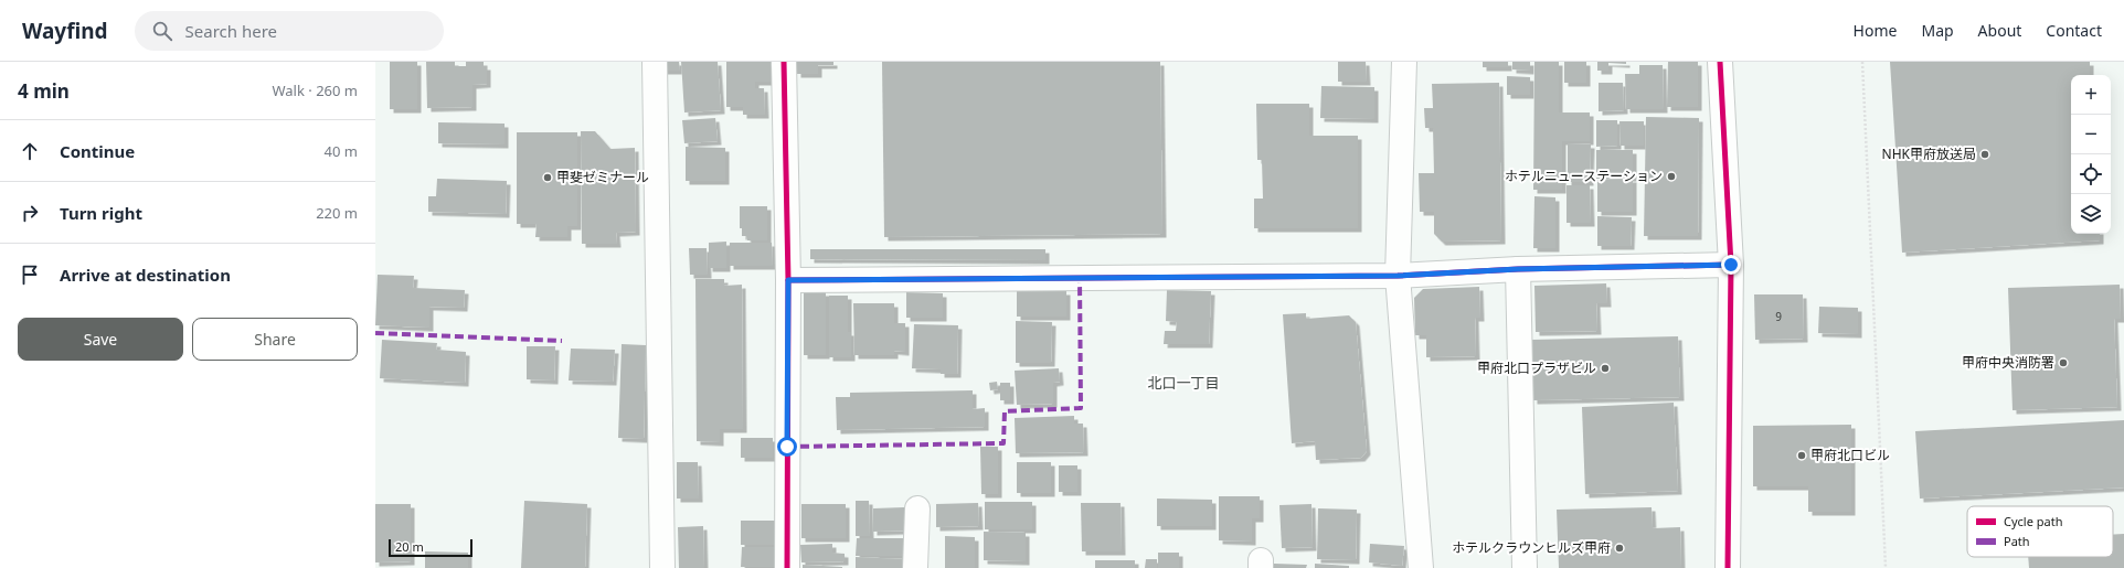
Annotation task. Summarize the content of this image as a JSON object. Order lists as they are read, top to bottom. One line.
{"districts":["北口一丁目"],"places":["NHK甲府放送局","ホテルニューステーション","甲斐ゼミナール","甲府中央消防署","甲府北口プラザビル","甲府北口ビル","ホテルクラウンヒルズ甲府"],"house_numbers":["9"],"legend":["Cycle path","Path"],"scale_bar":"20 m","page":{"header":"Wayfind","search":"Search here","nav":["Home","Map","About","Contact"],"heading":["4 min","Walk · 260 m"],"map_buttons":["+","−"],"list":[["Continue","40 m"],["Turn right","220 m"],"Arrive at destination"],"buttons":["Save","Share"],"scale":"20 m"}}
